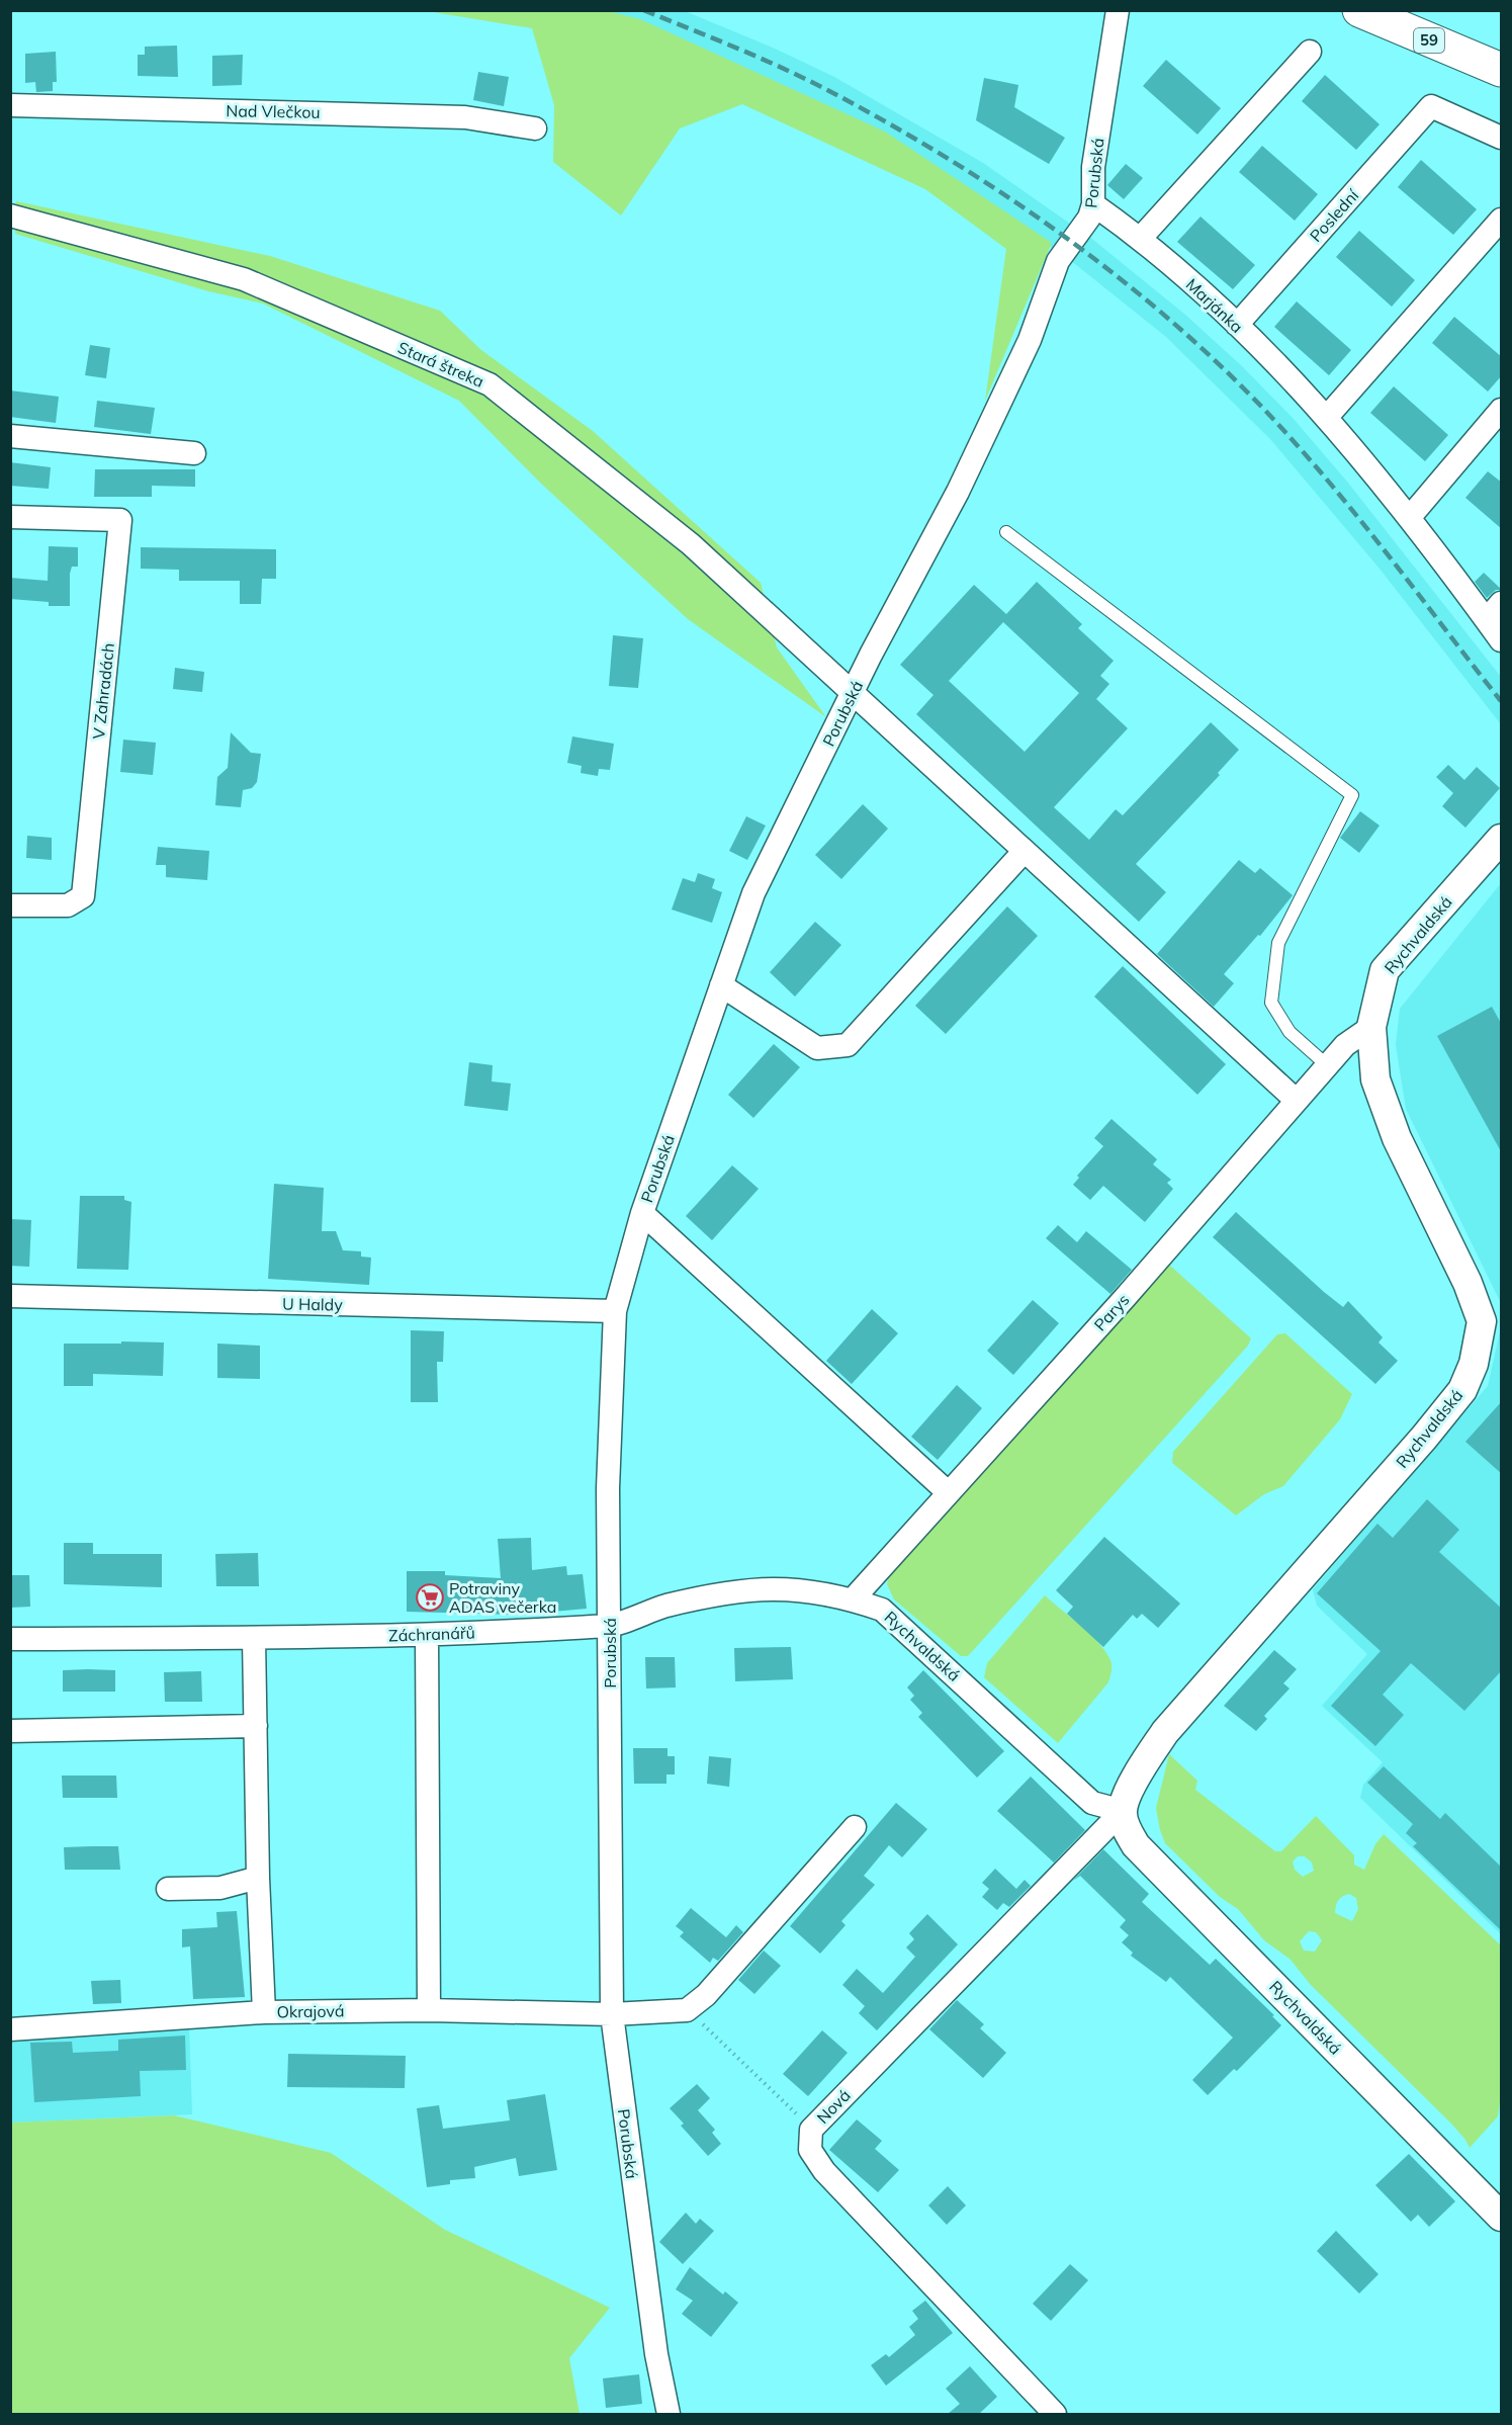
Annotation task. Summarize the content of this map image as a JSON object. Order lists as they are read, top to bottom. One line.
{"streets":{"main road":["59"],"street":["Nad Vlečkou","Porubská","Poslední","Marjánka","Stará štreka","V Zahradách","Rychvaldská","U Haldy","Parys","Záchranářů","Okrajová","Nová"]},"crossings":[["Porubská","Marjánka"],["Porubská","Stará štreka"],["Porubská","Rychvaldská"],["Porubská","U Haldy"],["Porubská","Záchranářů"],["Porubská","Okrajová"],["Poslední","Marjánka"],["Stará štreka","Parys"],["Rychvaldská","Parys"],["Rychvaldská","Záchranářů"],["Rychvaldská","Nová"]],"places":{"supermarket":["Potraviny ADAS večerka"]}}
